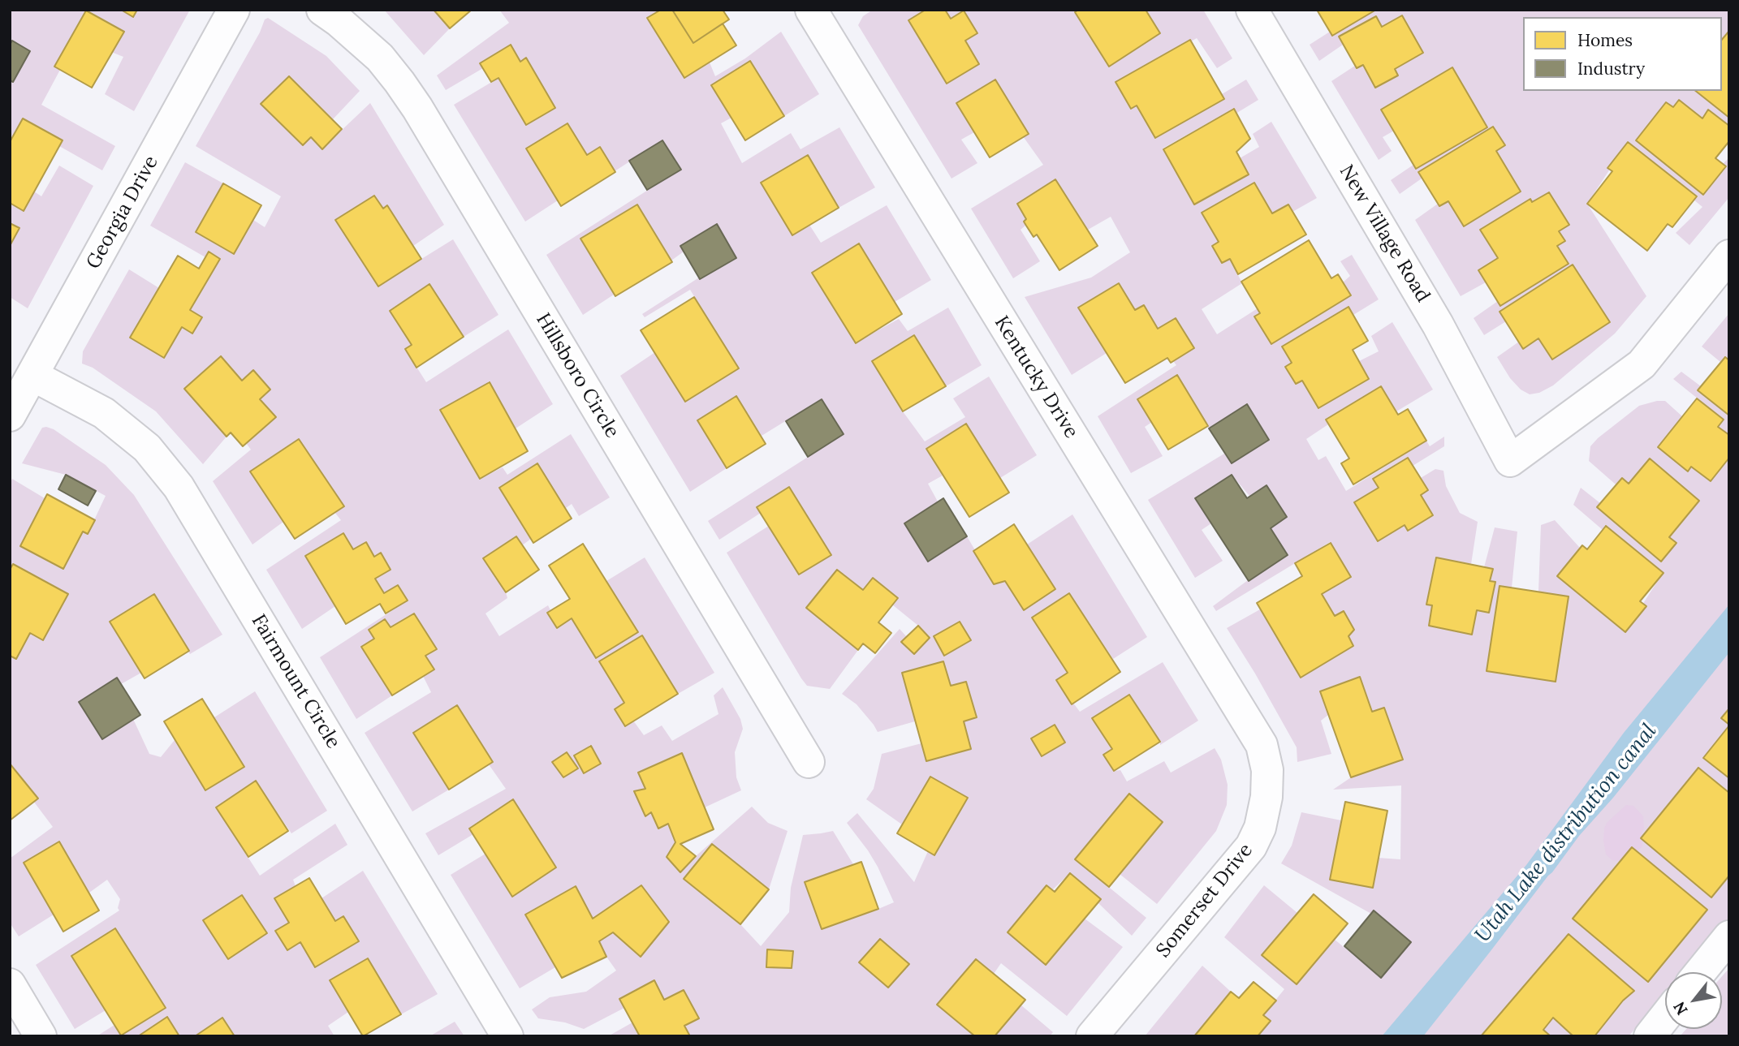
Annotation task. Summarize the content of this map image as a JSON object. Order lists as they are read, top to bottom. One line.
{"streets":{"street":["Georgia Drive","New Village Road","Hillsboro Circle","Kentucky Drive","Fairmount Circle","Somerset Drive"]},"crossings":[["Georgia Drive","Fairmount Circle"],["Kentucky Drive","Somerset Drive"]],"water":["Utah Lake distribution canal"],"legend":["Homes","Industry"],"north":"bottom left"}
